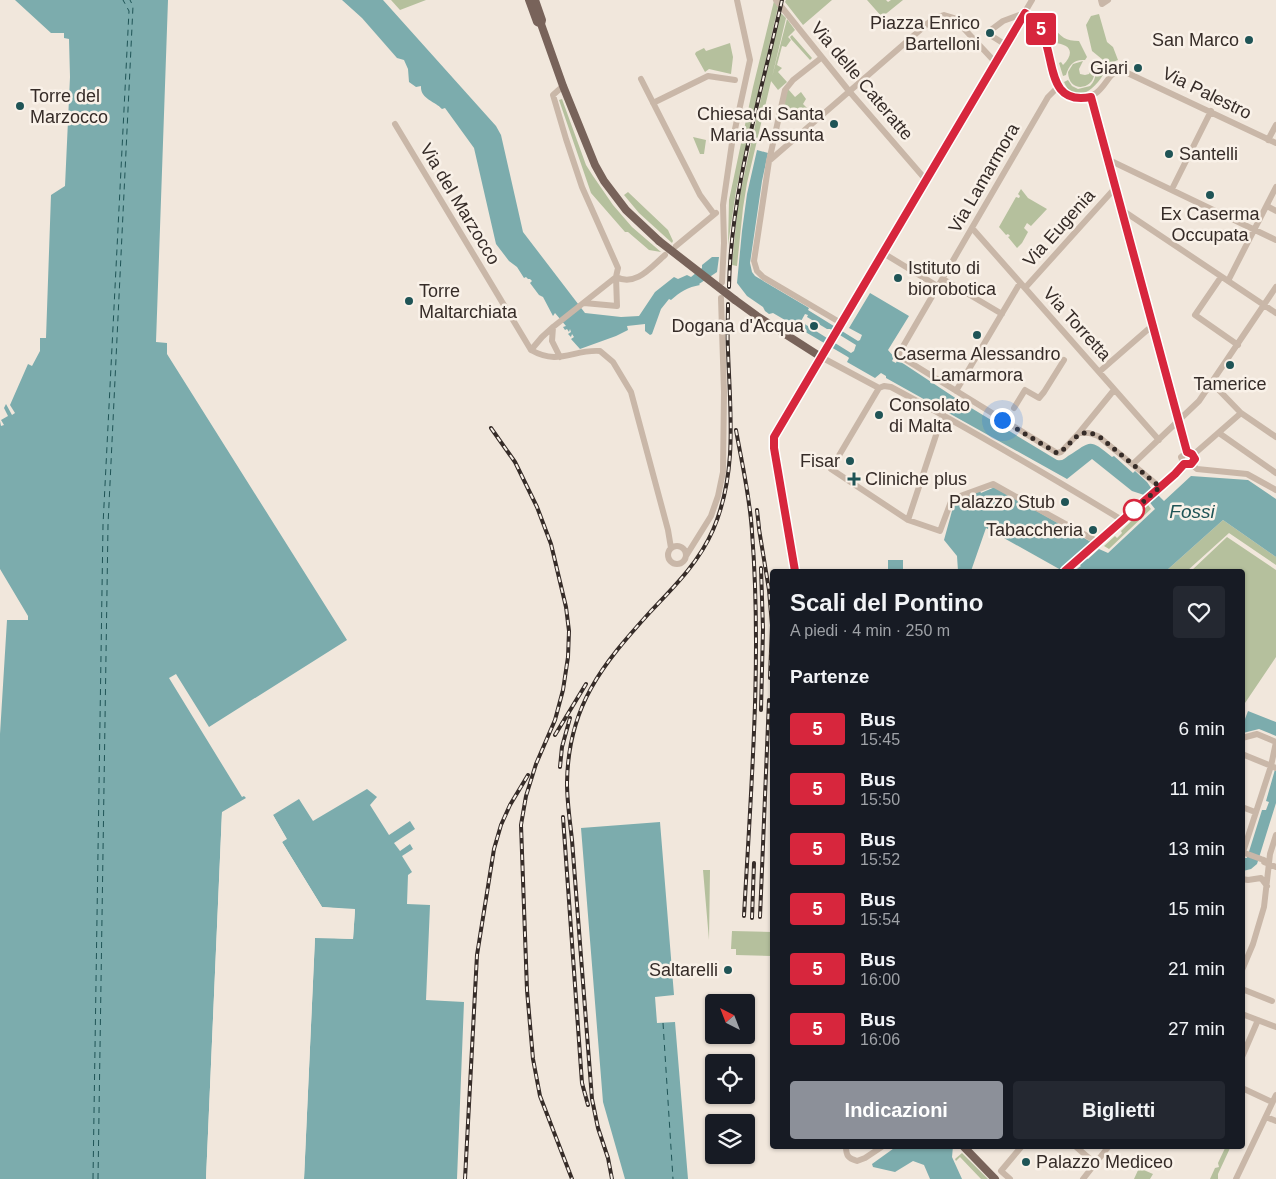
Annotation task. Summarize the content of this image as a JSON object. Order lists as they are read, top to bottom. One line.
{"streets":{"street":["Via delle Cateratte","Via Palestro","Via Lamarmora","Via del Marzocco","Via Eugenia","Via Torretta"]},"crossings":[["Via Lamarmora","Via Eugenia"],["Via Lamarmora","Via Torretta"],["Via Eugenia","Via Torretta"]],"water":["Fossi"],"places":{"other":["Piazza Enrico Bartelloni","San Marco","Giari","Torre del Marzocco","Chiesa di Santa Maria Assunta","Santelli","Ex Caserma Occupata","Istituto di biorobotica","Torre Maltarchiata","Dogana d'Acqua","Caserma Alessandro Lamarmora","Tamerice","Consolato di Malta","Fisar","Palazzo Stub","Tabaccheria","Saltarelli","Palazzo Mediceo"],"health":["Cliniche plus"]},"lines":["bus line 5"],"north":"top left","page":{"on_map":"5","heading":[["Scali del Pontino","A piedi · 4 min · 250 m"],"Partenze"],"list":[{"mark":"5","name":"Bus","note":"15:45","value":"6 min"},{"mark":"5","name":"Bus","note":"15:50","value":"11 min"},{"mark":"5","name":"Bus","note":"15:52","value":"13 min"},{"mark":"5","name":"Bus","note":"15:54","value":"15 min"},{"mark":"5","name":"Bus","note":"16:00","value":"21 min"},{"mark":"5","name":"Bus","note":"16:06","value":"27 min"}],"buttons":["Indicazioni","Biglietti"]}}
